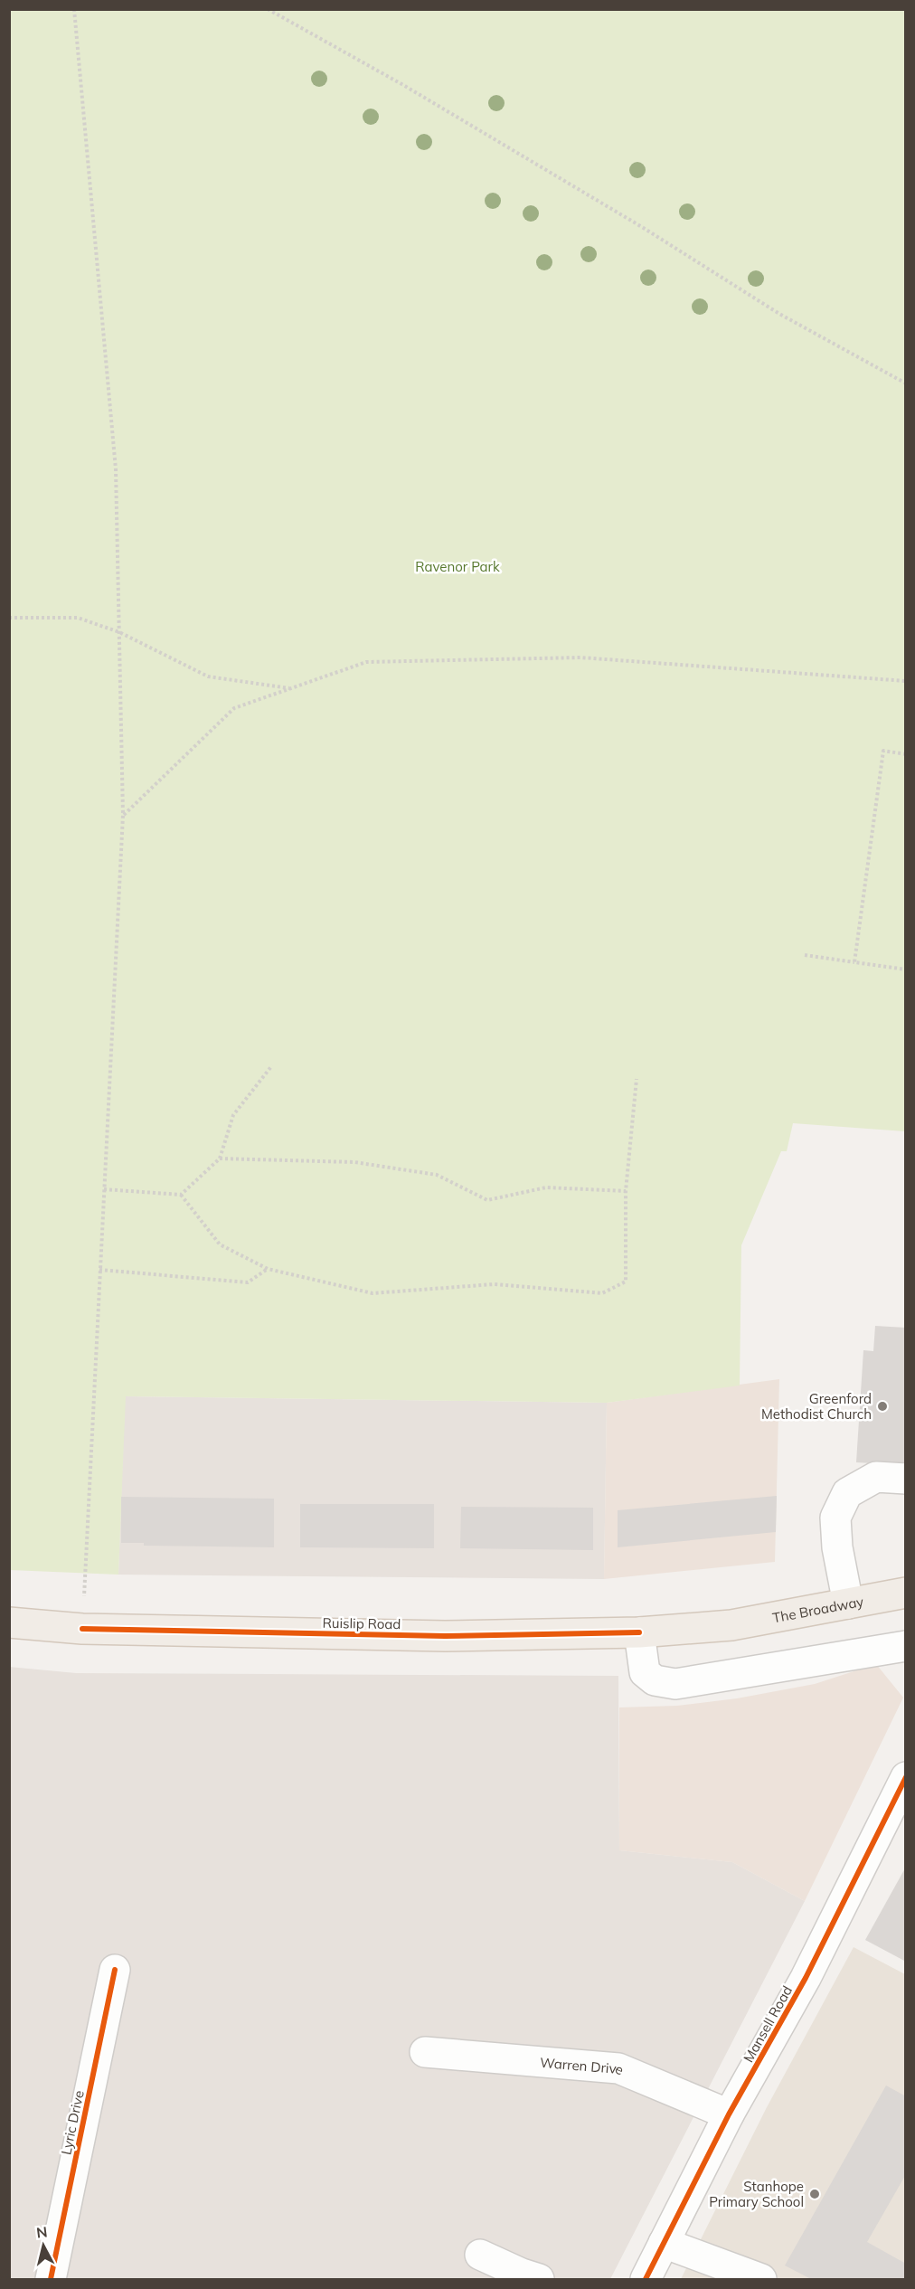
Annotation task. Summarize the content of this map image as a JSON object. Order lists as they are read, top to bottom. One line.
{"streets":{"main road":["The Broadway","Ruislip Road"],"street":["Mansell Road","Warren Drive","Lyric Drive"]},"crossings":[["The Broadway","Ruislip Road"],["Mansell Road","Warren Drive"]],"parks":["Ravenor Park"],"places":["Greenford Methodist Church","Stanhope Primary School"],"north":"top"}
